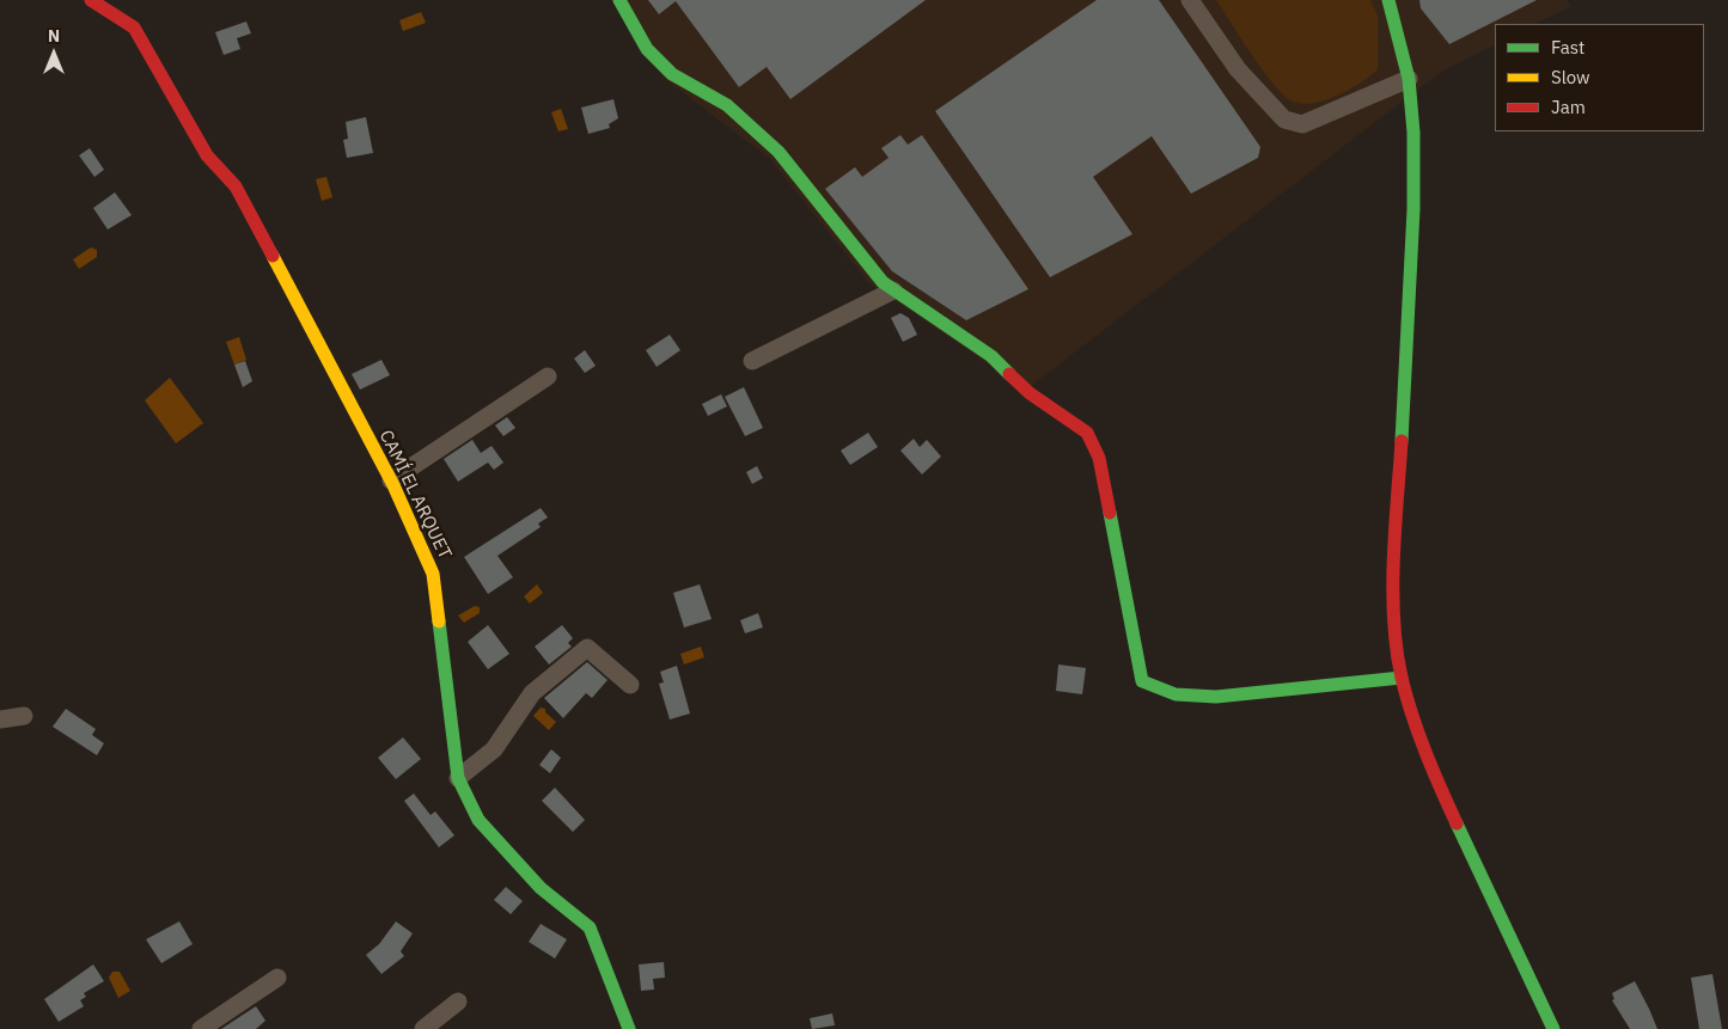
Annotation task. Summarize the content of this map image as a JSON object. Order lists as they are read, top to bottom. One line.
{"streets":{"street":["CAMÍ EL ARQUET"]},"legend":["Fast","Slow","Jam"],"north":"top"}
